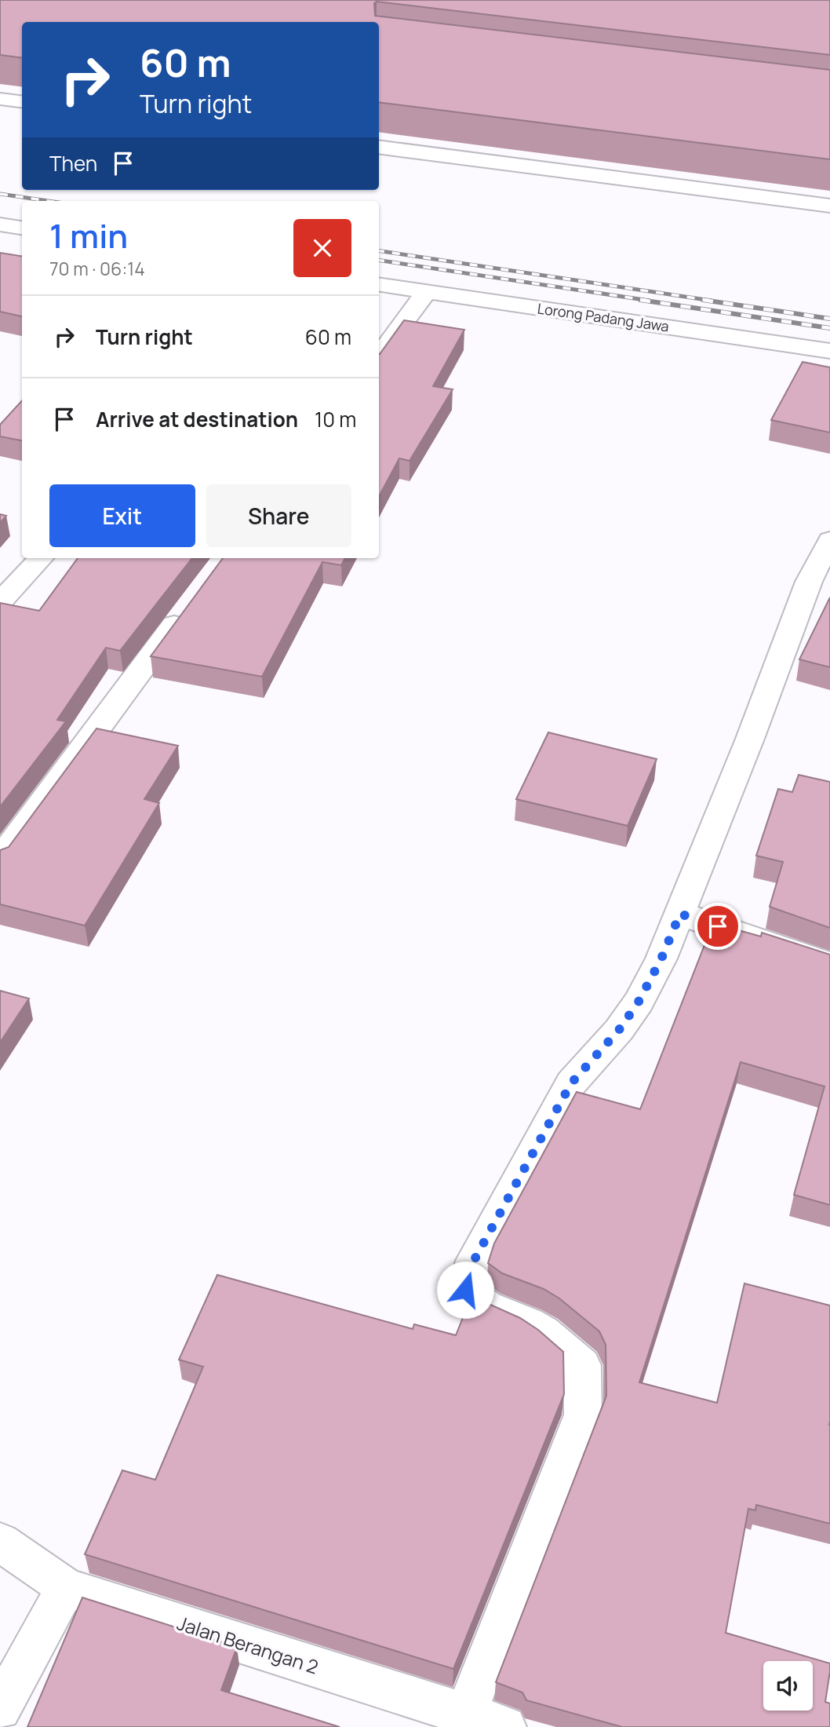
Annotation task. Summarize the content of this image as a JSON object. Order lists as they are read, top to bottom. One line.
{"streets":{"street":["Lorong Padang Jawa","Jalan Berangan 2"]},"page":{"turn":["60 m","Turn right"],"then":"Then","heading":["1 min","70 m · 06:14"],"list":[{"name":"Turn right","value":"60 m"},{"name":"Arrive at destination","value":"10 m"}],"buttons":["Exit","Share"]}}
